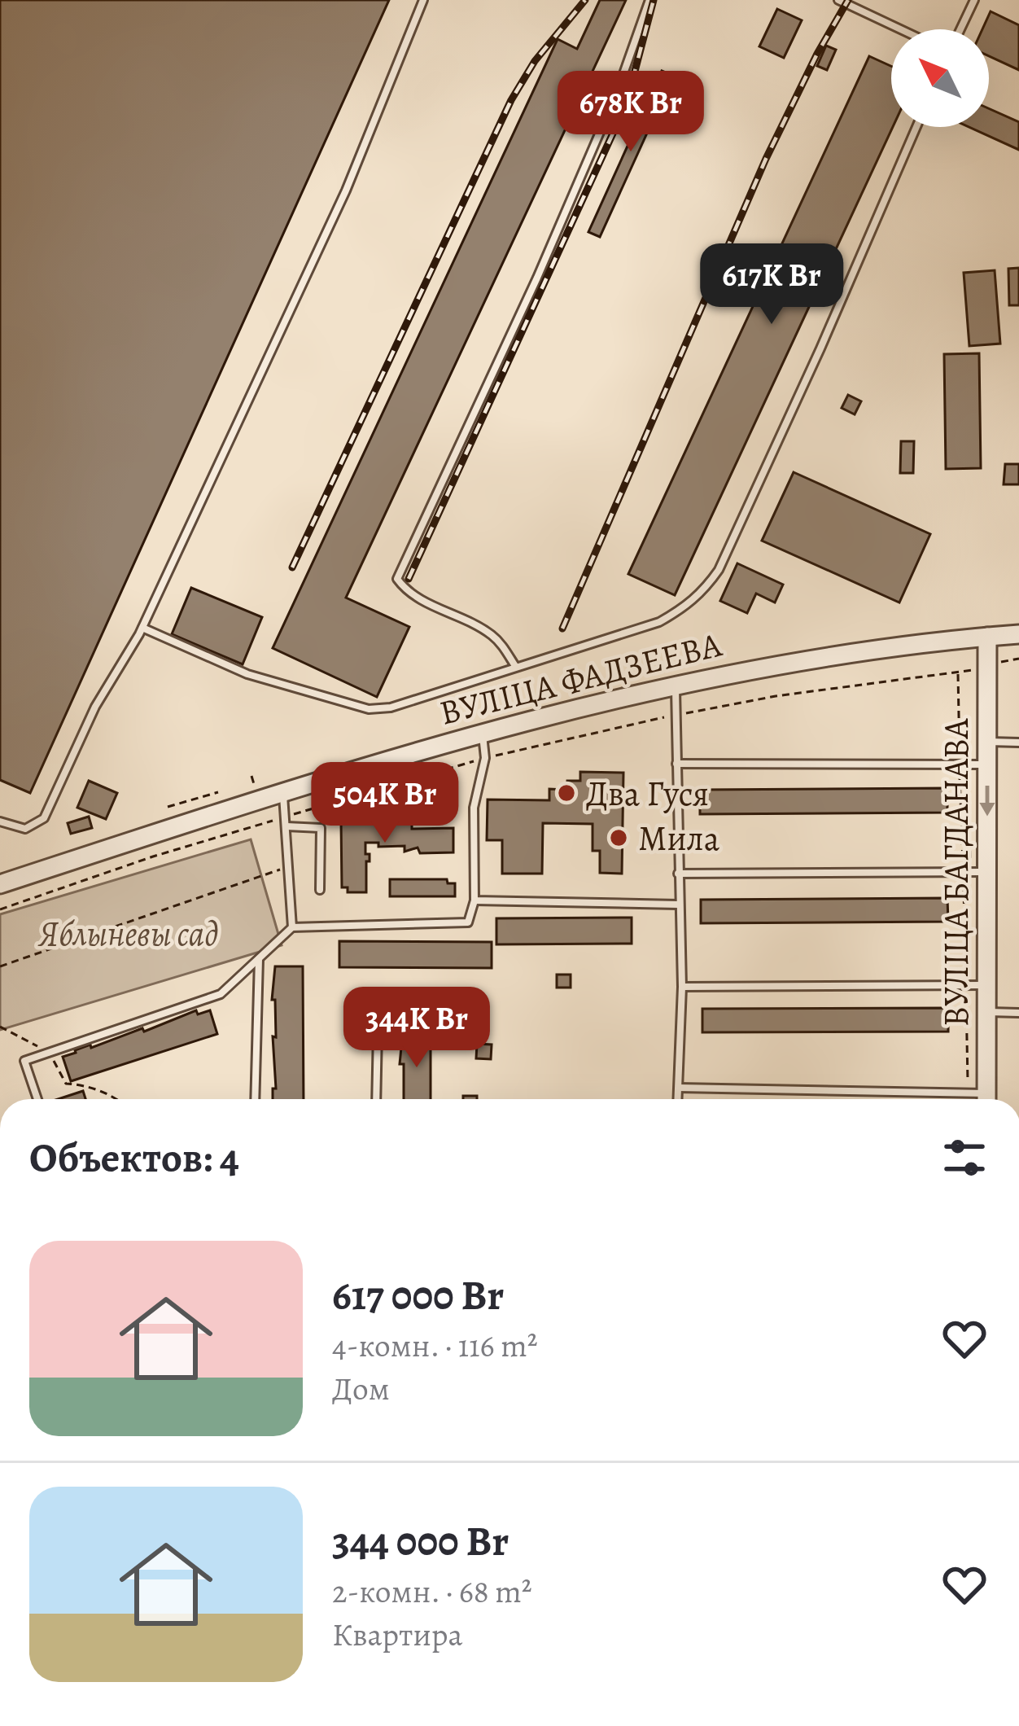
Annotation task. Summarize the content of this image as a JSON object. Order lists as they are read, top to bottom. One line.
{"streets":{"street":["ВУЛІЦА ФАДЗЕЕВА","ВУЛІЦА БАГДАНАВА"]},"crossings":[["ВУЛІЦА ФАДЗЕЕВА","ВУЛІЦА БАГДАНАВА"]],"parks":["Яблыневы сад"],"places":["Два Гуся","Мила"],"north":"top left","page":{"price":["678K Br","617K Br","504K Br","344K Br"],"heading":"Объектов: 4","list":[{"name":"617 000 Br","note":"4-комн. · 116 m² · Дом"},{"name":"344 000 Br","note":"2-комн. · 68 m² · Квартира"}]}}
